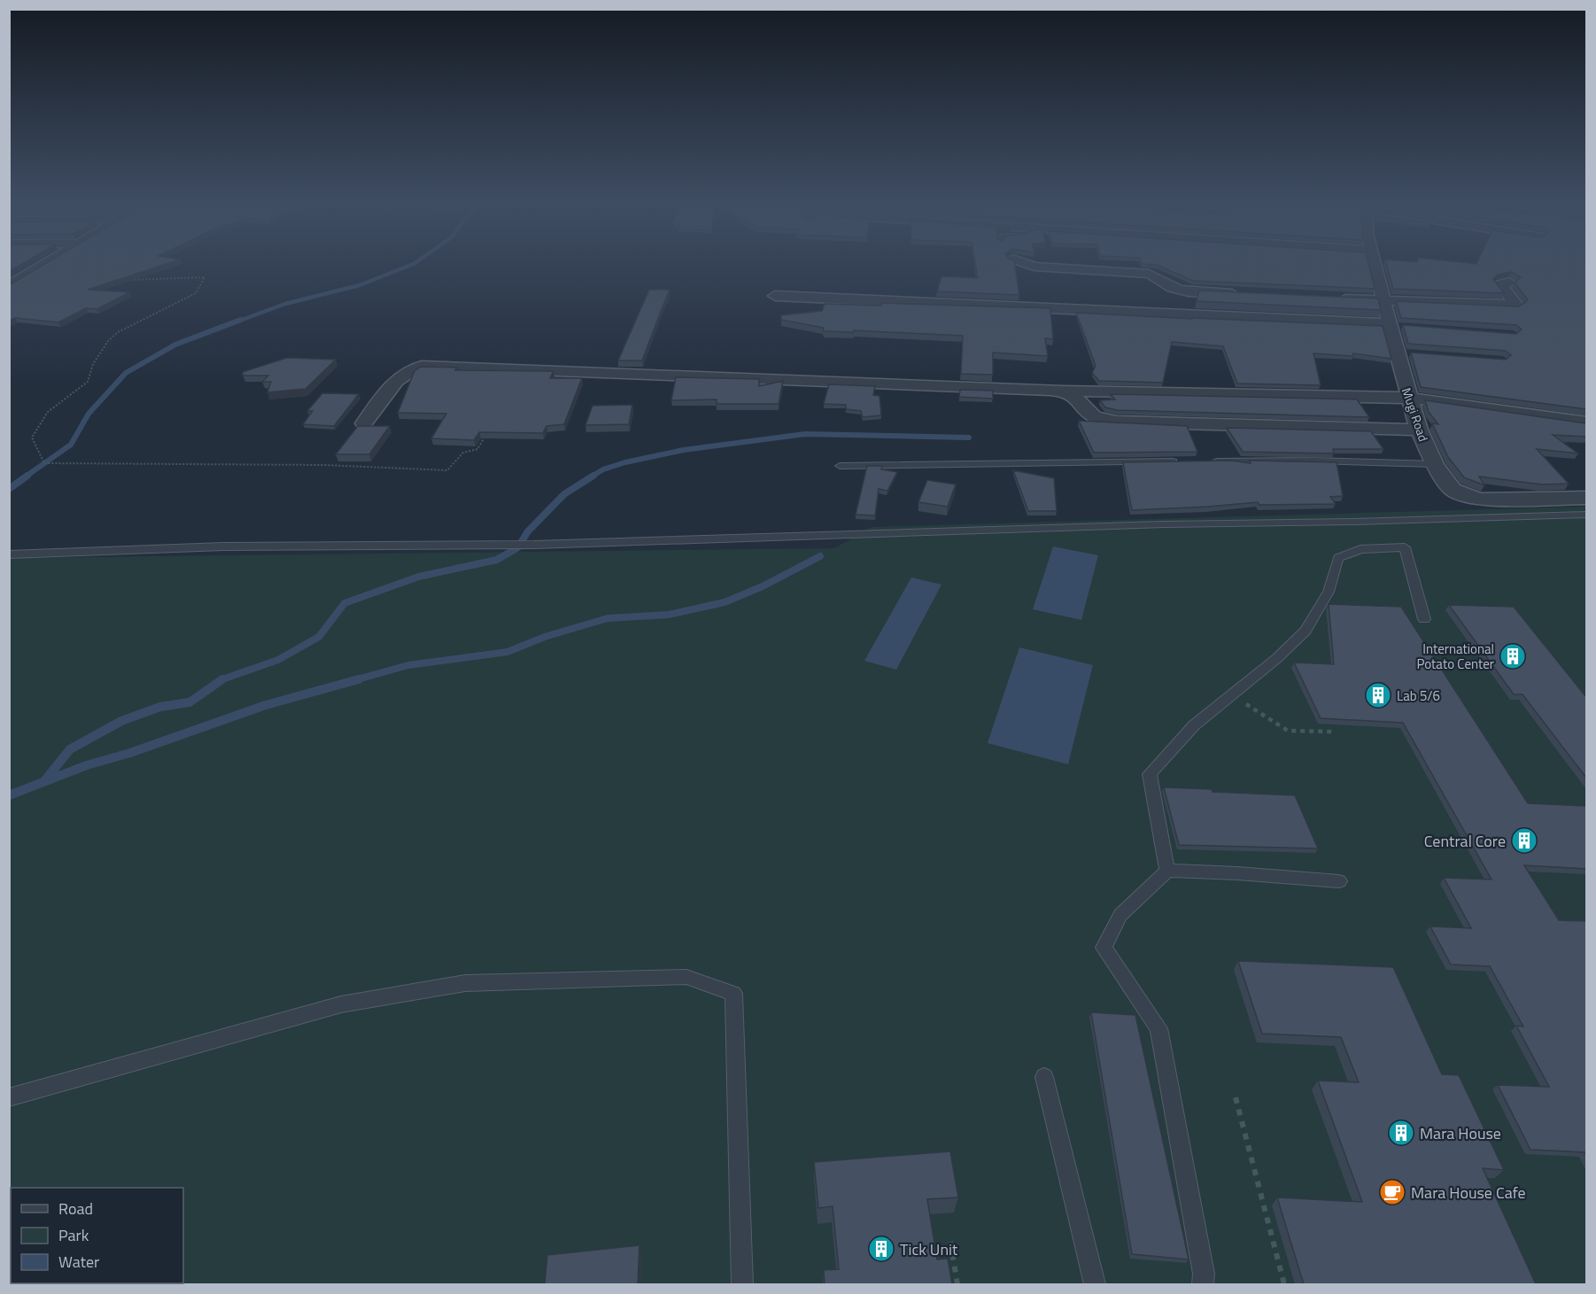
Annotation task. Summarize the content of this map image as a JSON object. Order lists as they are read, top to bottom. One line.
{"streets":{"street":["Mugi Road"]},"places":{"building":["International Potato Center","Lab 5/6","Central Core","Mara House","Tick Unit"],"cafe":["Mara House Cafe"]},"legend":["Road","Park","Water"]}
